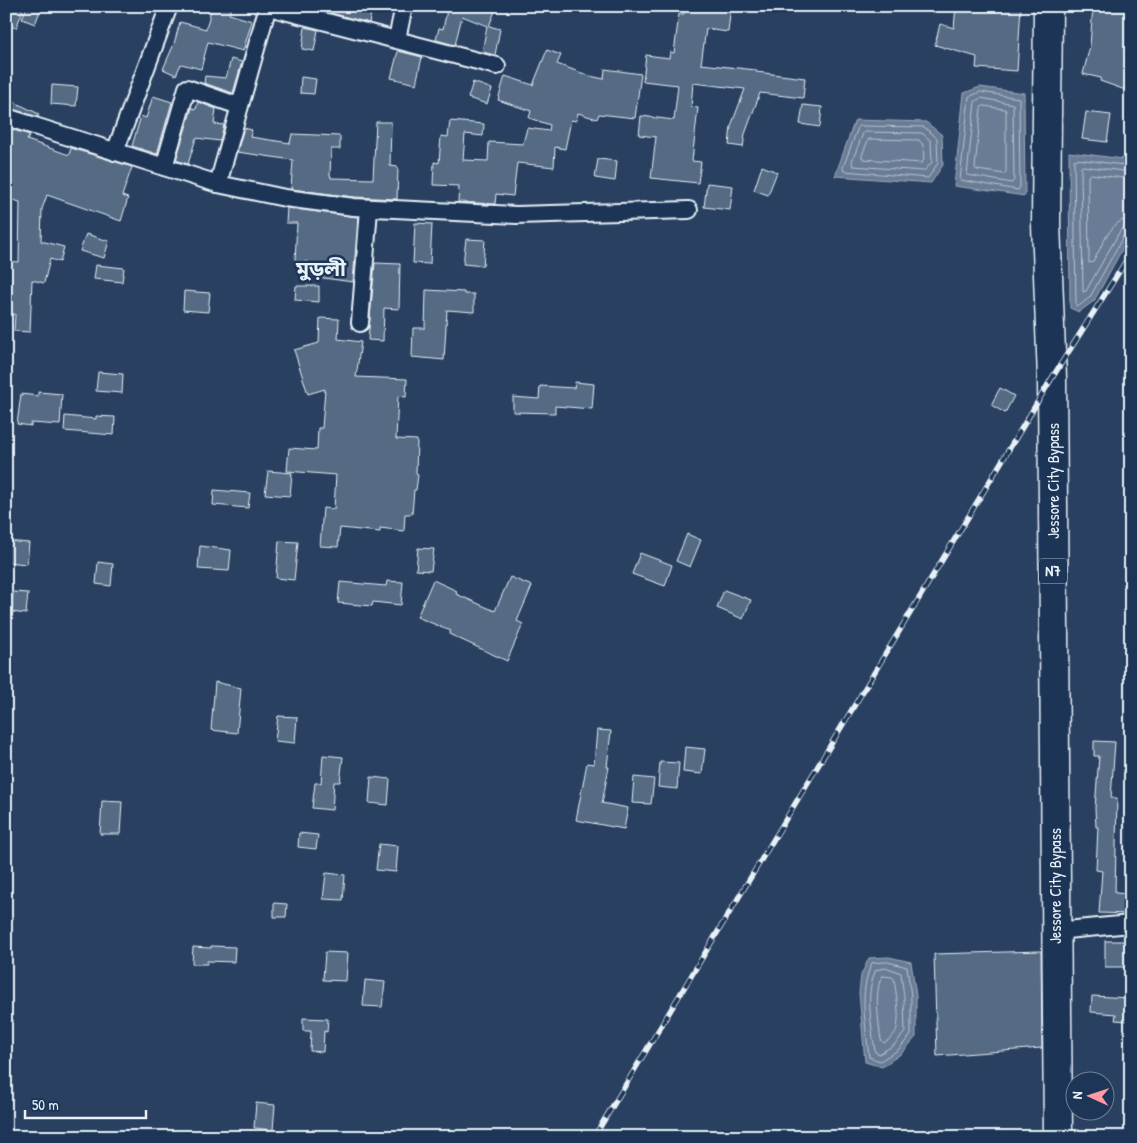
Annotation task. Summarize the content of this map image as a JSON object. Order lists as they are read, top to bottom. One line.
{"streets":{"highway":["Jessore City Bypass","N7"]},"districts":["মুড়লী"],"scale_bar":"50 m","north":"left"}
